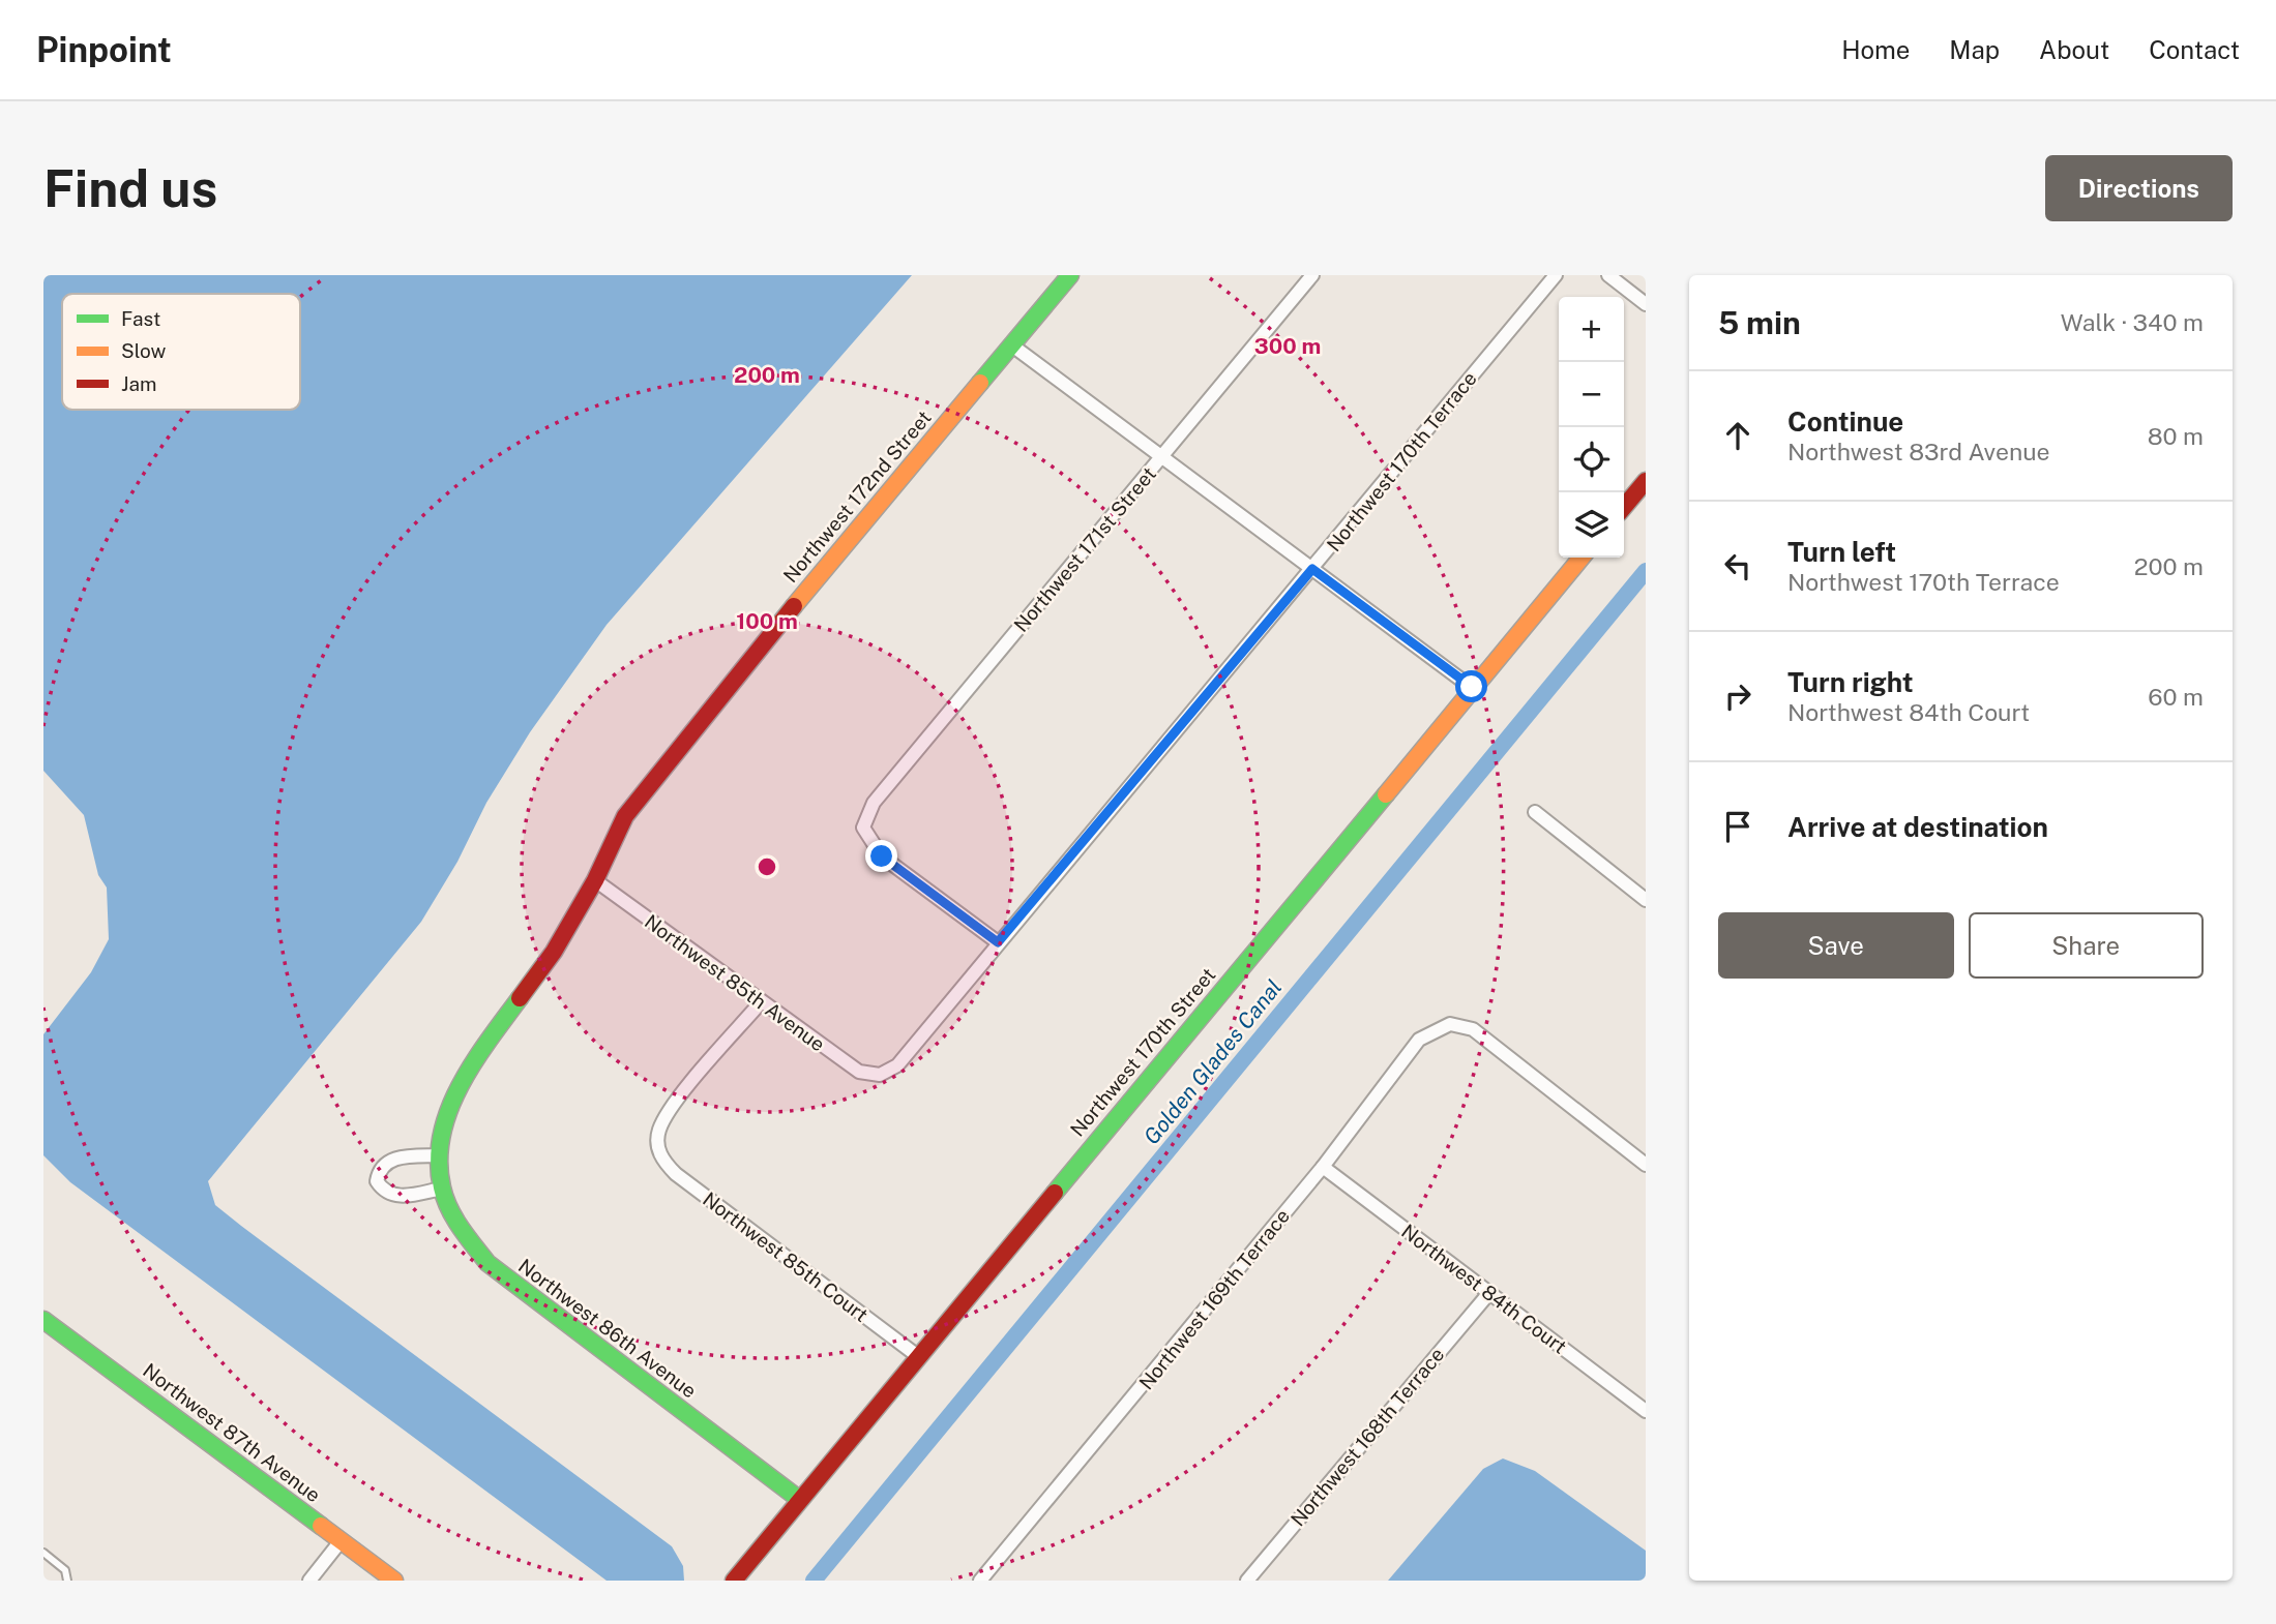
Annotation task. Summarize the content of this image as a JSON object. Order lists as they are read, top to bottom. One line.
{"streets":{"street":["Northwest 170th Terrace","Northwest 172nd Street","Northwest 171st Street","Northwest 85th Avenue","Northwest 170th Street","Northwest 85th Court","Northwest 84th Court","Northwest 169th Terrace","Northwest 86th Avenue","Northwest 87th Avenue","Northwest 168th Terrace"]},"crossings":[["Northwest 170th Terrace","Northwest 171st Street"],["Northwest 170th Terrace","Northwest 85th Avenue"],["Northwest 172nd Street","Northwest 85th Avenue"],["Northwest 172nd Street","Northwest 86th Avenue"],["Northwest 85th Avenue","Northwest 85th Court"],["Northwest 170th Street","Northwest 85th Court"],["Northwest 170th Street","Northwest 86th Avenue"],["Northwest 84th Court","Northwest 169th Terrace"],["Northwest 84th Court","Northwest 168th Terrace"]],"water":["Golden Glades Canal"],"legend":["Fast","Slow","Jam"],"page":{"header":"Pinpoint","nav":["Home","Map","About","Contact"],"buttons":["Directions",["Save","Share"]],"title":"Find us","heading":["5 min","Walk · 340 m"],"map_buttons":["+","−"],"list":[["Continue","Northwest 83rd Avenue","80 m"],["Turn left","Northwest 170th Terrace","200 m"],["Turn right","Northwest 84th Court","60 m"],"Arrive at destination"]},"rings":["300 m","200 m","100 m"]}
